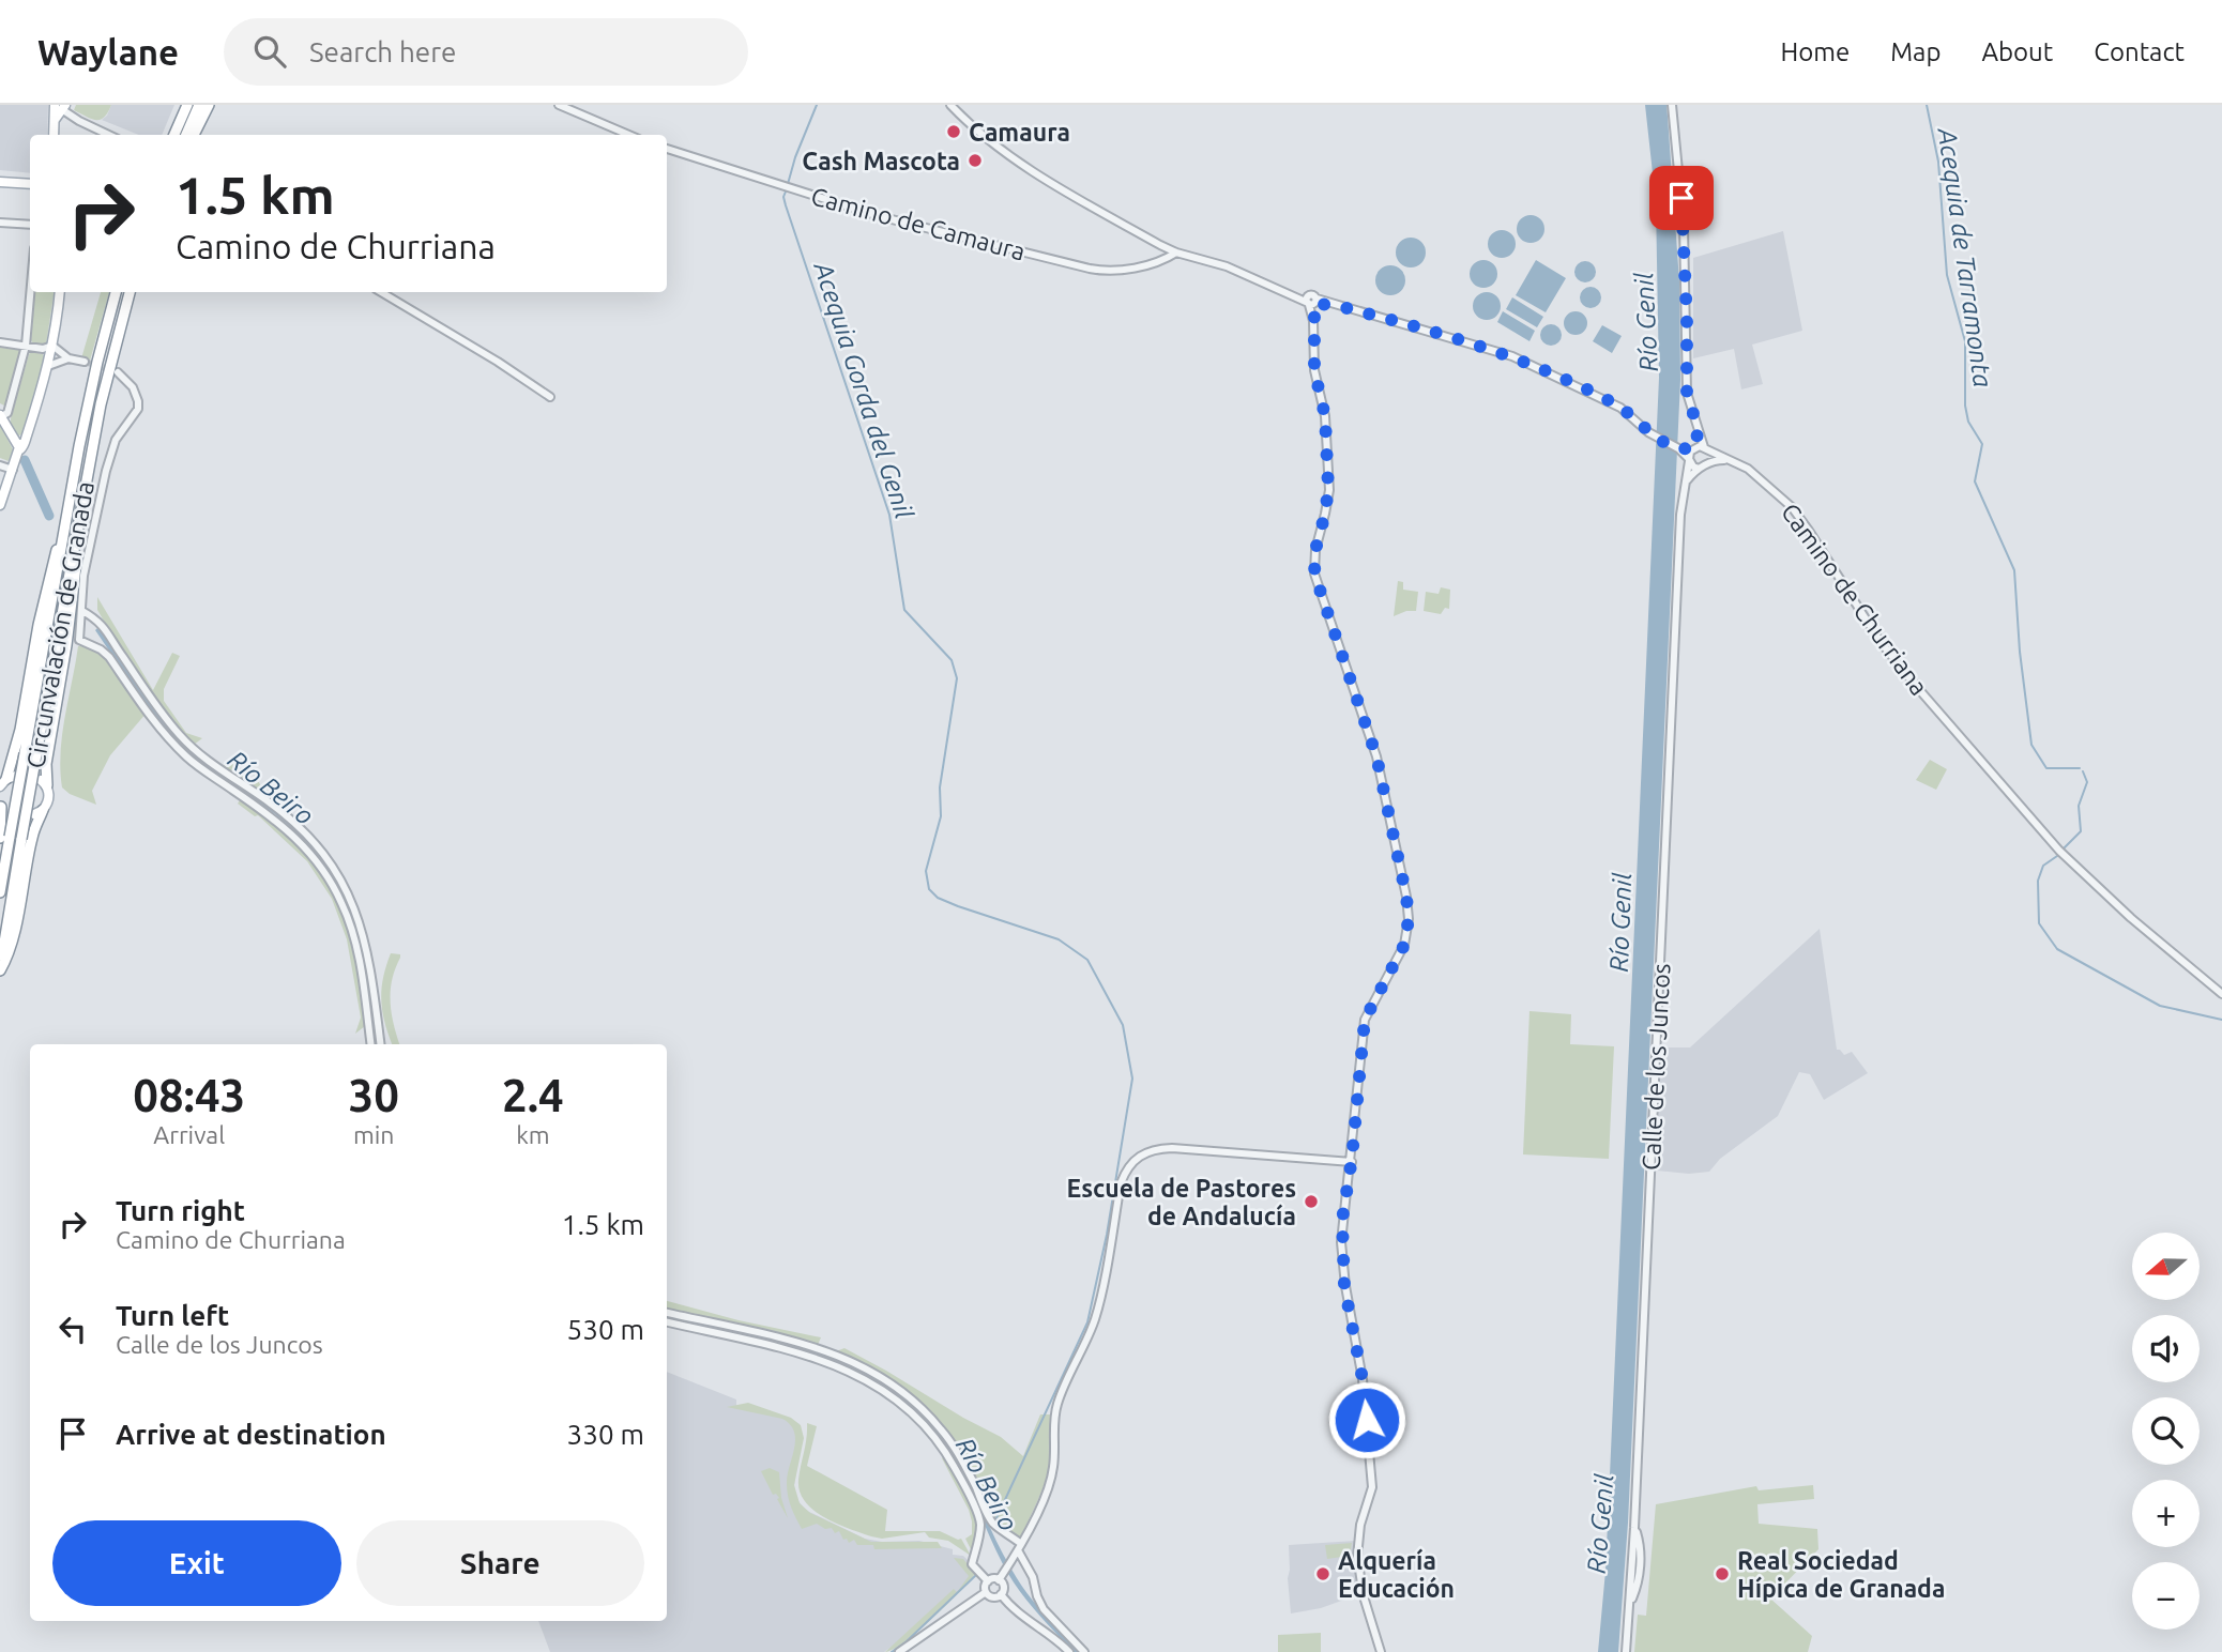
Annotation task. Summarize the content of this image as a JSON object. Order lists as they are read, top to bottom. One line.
{"streets":{"highway":["Circunvalación de Granada"],"street":["Camino de Camaura","Camino de Churriana","Calle de los Juncos"]},"crossings":[["Camino de Camaura","Camino de Churriana"],["Camino de Churriana","Calle de los Juncos"]],"water":["Acequia de Tarramonta","Río Genil","Acequia Gorda del Genil","Río Beiro"],"places":["Camaura","Cash Mascota","Escuela de Pastores de Andalucía","Alquería Educación","Real Sociedad Hípica de Granada"],"north":"left","page":{"header":"Waylane","search":"Search here","nav":["Home","Map","About","Contact"],"turn":["1.5 km","Camino de Churriana"],"eta":["08:43","Arrival","30","min","2.4","km"],"list":[{"name":"Turn right","note":"Camino de Churriana","value":"1.5 km"},{"name":"Turn left","note":"Calle de los Juncos","value":"530 m"},{"name":"Arrive at destination","value":"330 m"}],"map_buttons":["+","−"],"buttons":["Exit","Share"]}}
